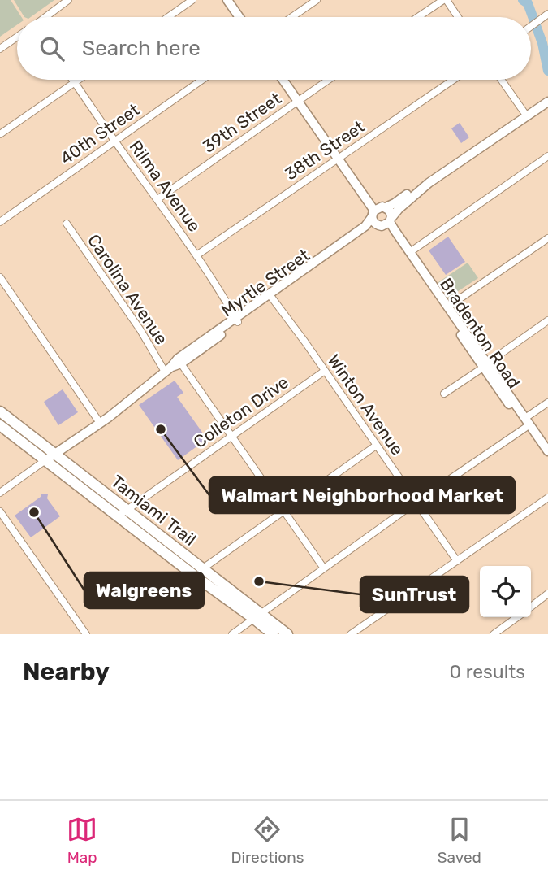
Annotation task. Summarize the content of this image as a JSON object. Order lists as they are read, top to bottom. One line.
{"streets":{"main road":["Tamiami Trail"],"street":["39th Street","40th Street","38th Street","Rilma Avenue","Myrtle Street","Carolina Avenue","Bradenton Road","Winton Avenue","Colleton Drive"]},"crossings":[["39th Street","Rilma Avenue"],["39th Street","Bradenton Road"],["40th Street","Rilma Avenue"],["38th Street","Rilma Avenue"],["38th Street","Bradenton Road"],["Rilma Avenue","Myrtle Street"],["Myrtle Street","Carolina Avenue"],["Myrtle Street","Bradenton Road"],["Myrtle Street","Winton Avenue"],["Myrtle Street","Tamiami Trail"],["Winton Avenue","Colleton Drive"],["Colleton Drive","Tamiami Trail"]],"places":["Walmart Neighborhood Market","Walgreens","SunTrust"],"page":{"search":"Search here","heading":["Nearby","0 results"],"nav":["Map","Directions","Saved"]}}
